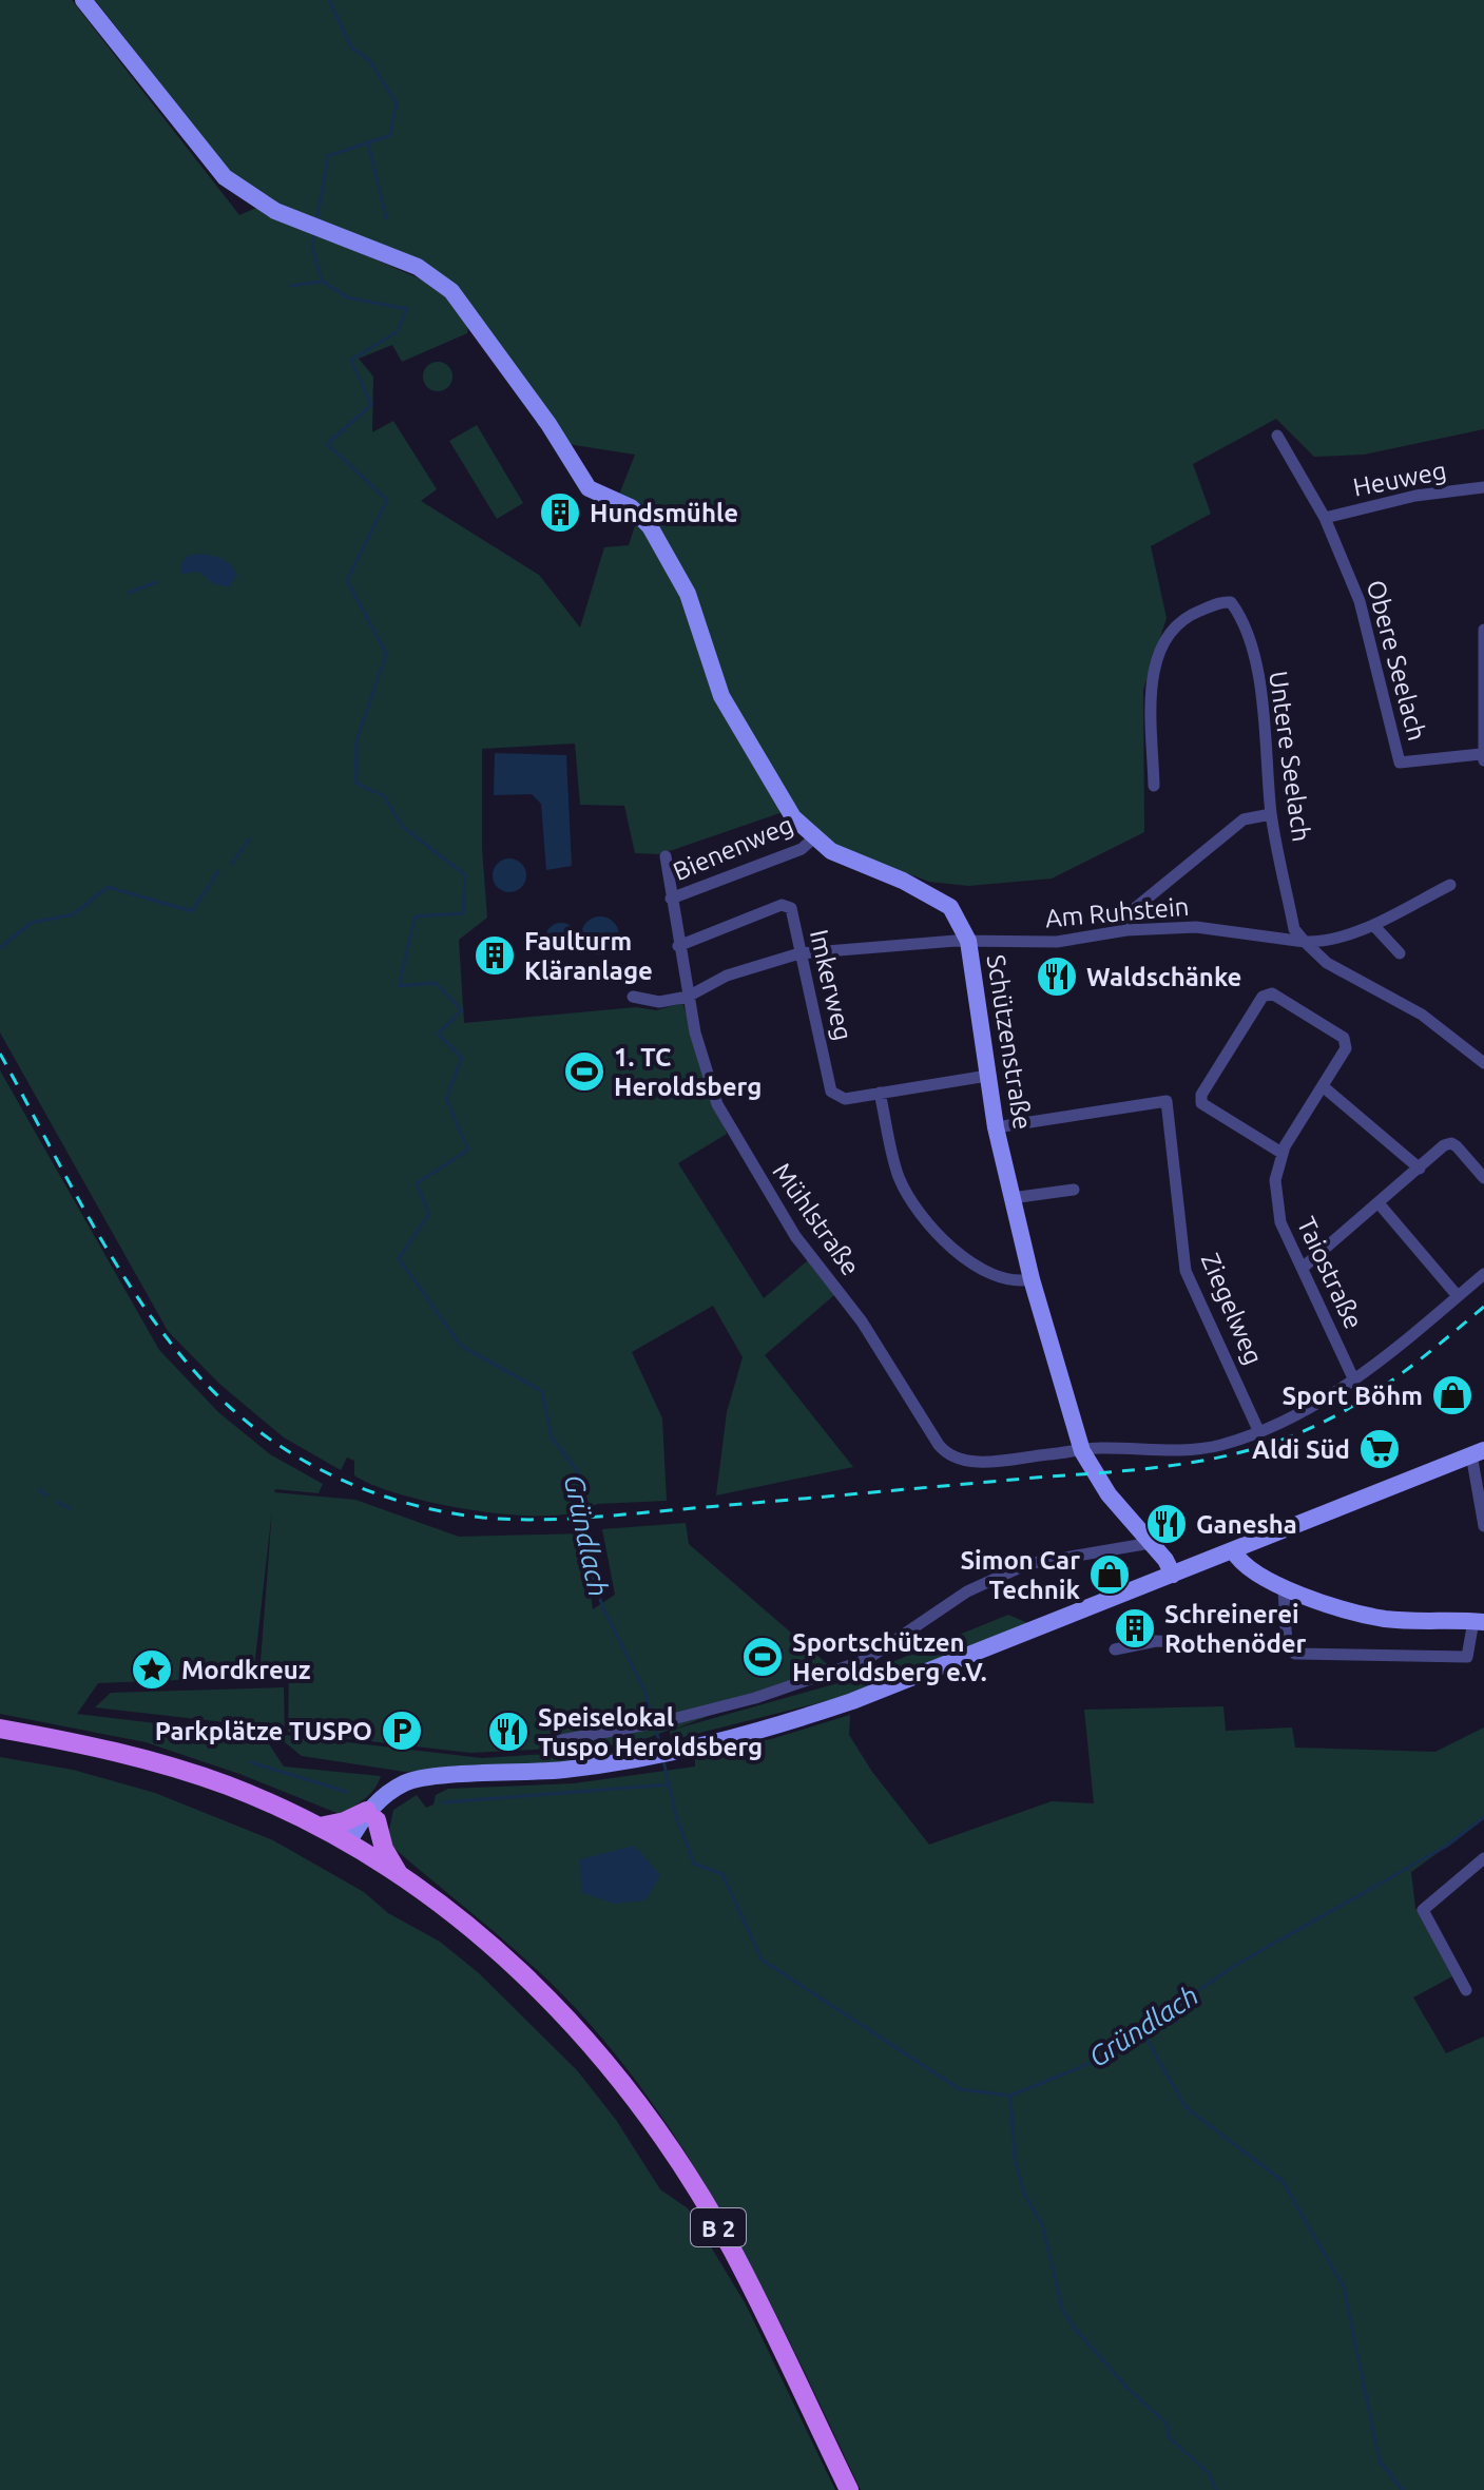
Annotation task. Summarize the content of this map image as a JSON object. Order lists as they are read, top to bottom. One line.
{"streets":{"main road":["B 2"],"street":["Heuweg","Obere Seelach","Untere Seelach","Bienenweg","Am Ruhstein","Imkerweg","Schützenstraße","Mühlstraße","Taiostraße","Ziegelweg"]},"crossings":[["Heuweg","Obere Seelach"],["Untere Seelach","Am Ruhstein"],["Bienenweg","Schützenstraße"],["Bienenweg","Mühlstraße"],["Am Ruhstein","Imkerweg"],["Am Ruhstein","Schützenstraße"],["Am Ruhstein","Mühlstraße"],["Imkerweg","Schützenstraße"],["Imkerweg","Mühlstraße"],["Schützenstraße","Mühlstraße"],["Schützenstraße","Ziegelweg"],["Mühlstraße","Taiostraße"],["Mühlstraße","Ziegelweg"]],"water":["Gründlach"],"places":{"building":["Hundsmühle","Faulturm Kläranlage","Schreinerei Rothenöder"],"restaurant":["Waldschänke","Ganesha","Speiselokal Tuspo Heroldsberg"],"sports":["1. TC Heroldsberg","Sportschützen Heroldsberg e.V."],"shop":["Sport Böhm","Simon Car Technik"],"supermarket":["Aldi Süd"],"place":["Mordkreuz"],"parking":["Parkplätze TUSPO"]}}
